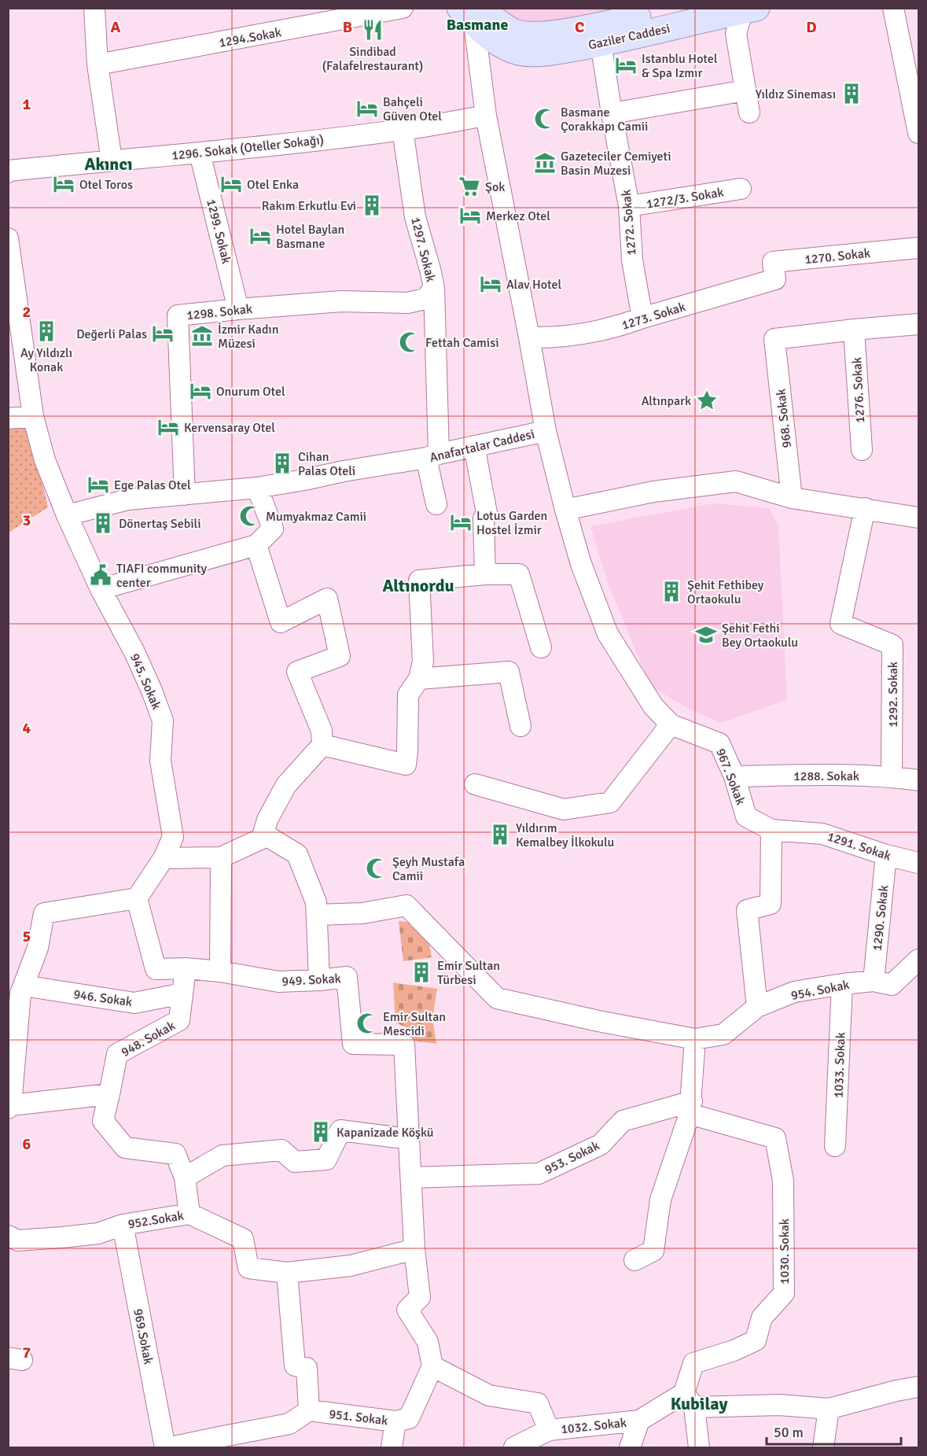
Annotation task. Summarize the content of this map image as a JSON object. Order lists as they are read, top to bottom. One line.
{"streets":{"main road":["Gaziler Caddesi"],"street":["1294.Sokak","1296. Sokak (Oteller Sokağı)","1272/3. Sokak","1272. Sokak","1299. Sokak","1297. Sokak","1270. Sokak","1298. Sokak","1273. Sokak","1276. Sokak","968. Sokak","Anafartalar Caddesi","945. Sokak","1292. Sokak","1288. Sokak","967. Sokak","1291. Sokak","1290. Sokak","949. Sokak","954. Sokak","946. Sokak","948. Sokak","1033. Sokak","953. Sokak","952.Sokak","1030. Sokak","969.Sokak","951. Sokak","1032. Sokak"]},"crossings":[["Gaziler Caddesi","1272. Sokak"],["Gaziler Caddesi","Anafartalar Caddesi"],["1296. Sokak (Oteller Sokağı)","1299. Sokak"],["1296. Sokak (Oteller Sokağı)","1297. Sokak"],["1296. Sokak (Oteller Sokağı)","Anafartalar Caddesi"],["1272/3. Sokak","1272. Sokak"],["1272. Sokak","1273. Sokak"],["1299. Sokak","1298. Sokak"],["1297. Sokak","1298. Sokak"],["1297. Sokak","Anafartalar Caddesi"],["1270. Sokak","1273. Sokak"],["1298. Sokak","Anafartalar Caddesi"],["1273. Sokak","Anafartalar Caddesi"],["1276. Sokak","968. Sokak"],["Anafartalar Caddesi","945. Sokak"],["Anafartalar Caddesi","967. Sokak"],["945. Sokak","949. Sokak"],["1292. Sokak","1288. Sokak"],["1288. Sokak","967. Sokak"],["967. Sokak","1291. Sokak"],["1291. Sokak","1290. Sokak"],["1290. Sokak","954. Sokak"],["949. Sokak","948. Sokak"],["949. Sokak","953. Sokak"],["954. Sokak","1033. Sokak"],["946. Sokak","948. Sokak"],["953. Sokak","1030. Sokak"],["952.Sokak","969.Sokak"],["951. Sokak","1032. Sokak"]],"districts":["Basmane","Akıncı","Altınordu","Kubilay"],"places":{"restaurant":["Sindibad (Falafelrestaurant)"],"hotel":["Istanblu Hotel & Spa Izmır","Bahçeli Güven Otel","Otel Toros","Otel Enka","Merkez Otel","Hotel Baylan Basmane","Alav Hotel","Değerli Palas","Onurum Otel","Kervensaray Otel","Ege Palas Otel","Lotus Garden Hostel İzmir"],"building":["Yıldız Sineması","Rakım Erkutlu Evi","Ay Yıldızlı Konak","Cihan Palas Oteli","Dönertaş Sebili","Şehit Fethibey Ortaokulu","Yıldırım Kemalbey İlkokulu","Emir Sultan Türbesi","Kapanizade Köşkü"],"mosque":["Basmane Çorakkapı Camii","Fettah Camisi","Mumyakmaz Camii","Şeyh Mustafa Camii","Emir Sultan Mescidi"],"museum":["Gazeteciler Cemiyeti Basin Muzesi","İzmir Kadın Müzesi"],"supermarket":["Şok"],"place":["Altınpark"],"public building":["TIAFI community center"],"school or university":["Şehit Fethi Bey Ortaokulu"]},"scale_bar":"50 m","grid":{"columns":["A","B","C","D"],"rows":["1","2","3","4","5","6","7"]}}
